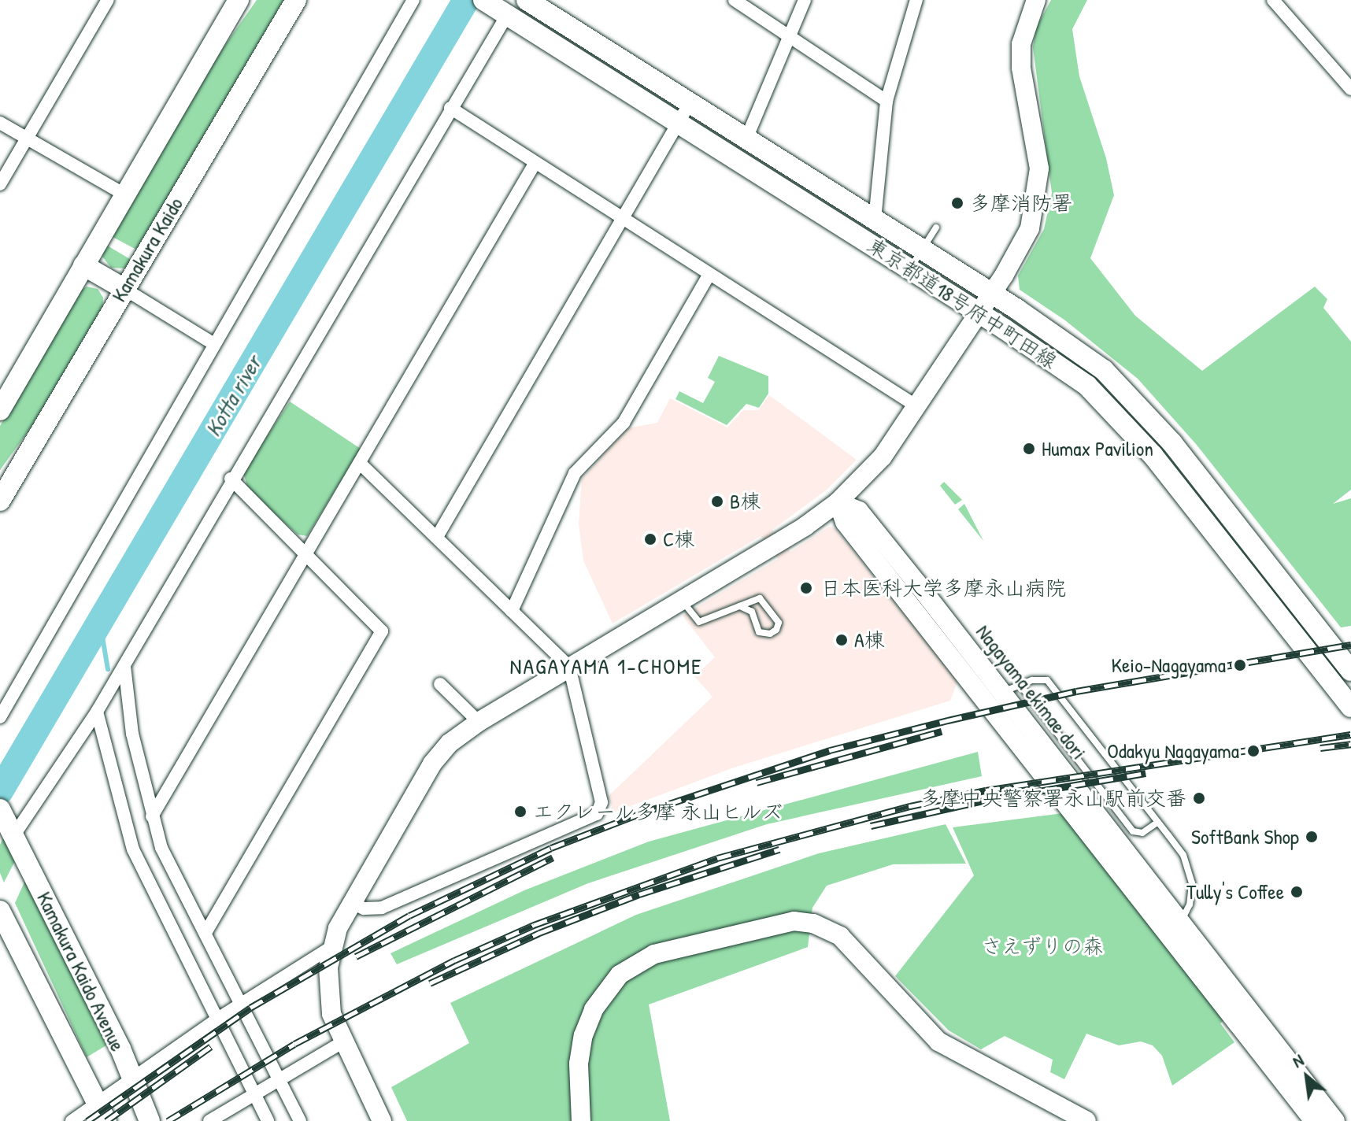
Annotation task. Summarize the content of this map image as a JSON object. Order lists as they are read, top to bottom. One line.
{"streets":{"main road":["Kamakura Kaido","東京都道18号府中町田線","Kamakura Kaido Avenue"],"street":["Nagayama ekimae dori"]},"districts":["NAGAYAMA 1-CHOME"],"water":["Kotta river"],"parks":["さえずりの森"],"places":["多摩消防署","Humax Pavilion","B棟","C棟","日本医科大学多摩永山病院","A棟","Keio-Nagayama","Odakyu Nagayama","多摩中央警察署永山駅前交番","エクレール多摩 永山ヒルズ","SoftBank Shop","Tully's Coffee"],"north":"top left"}
